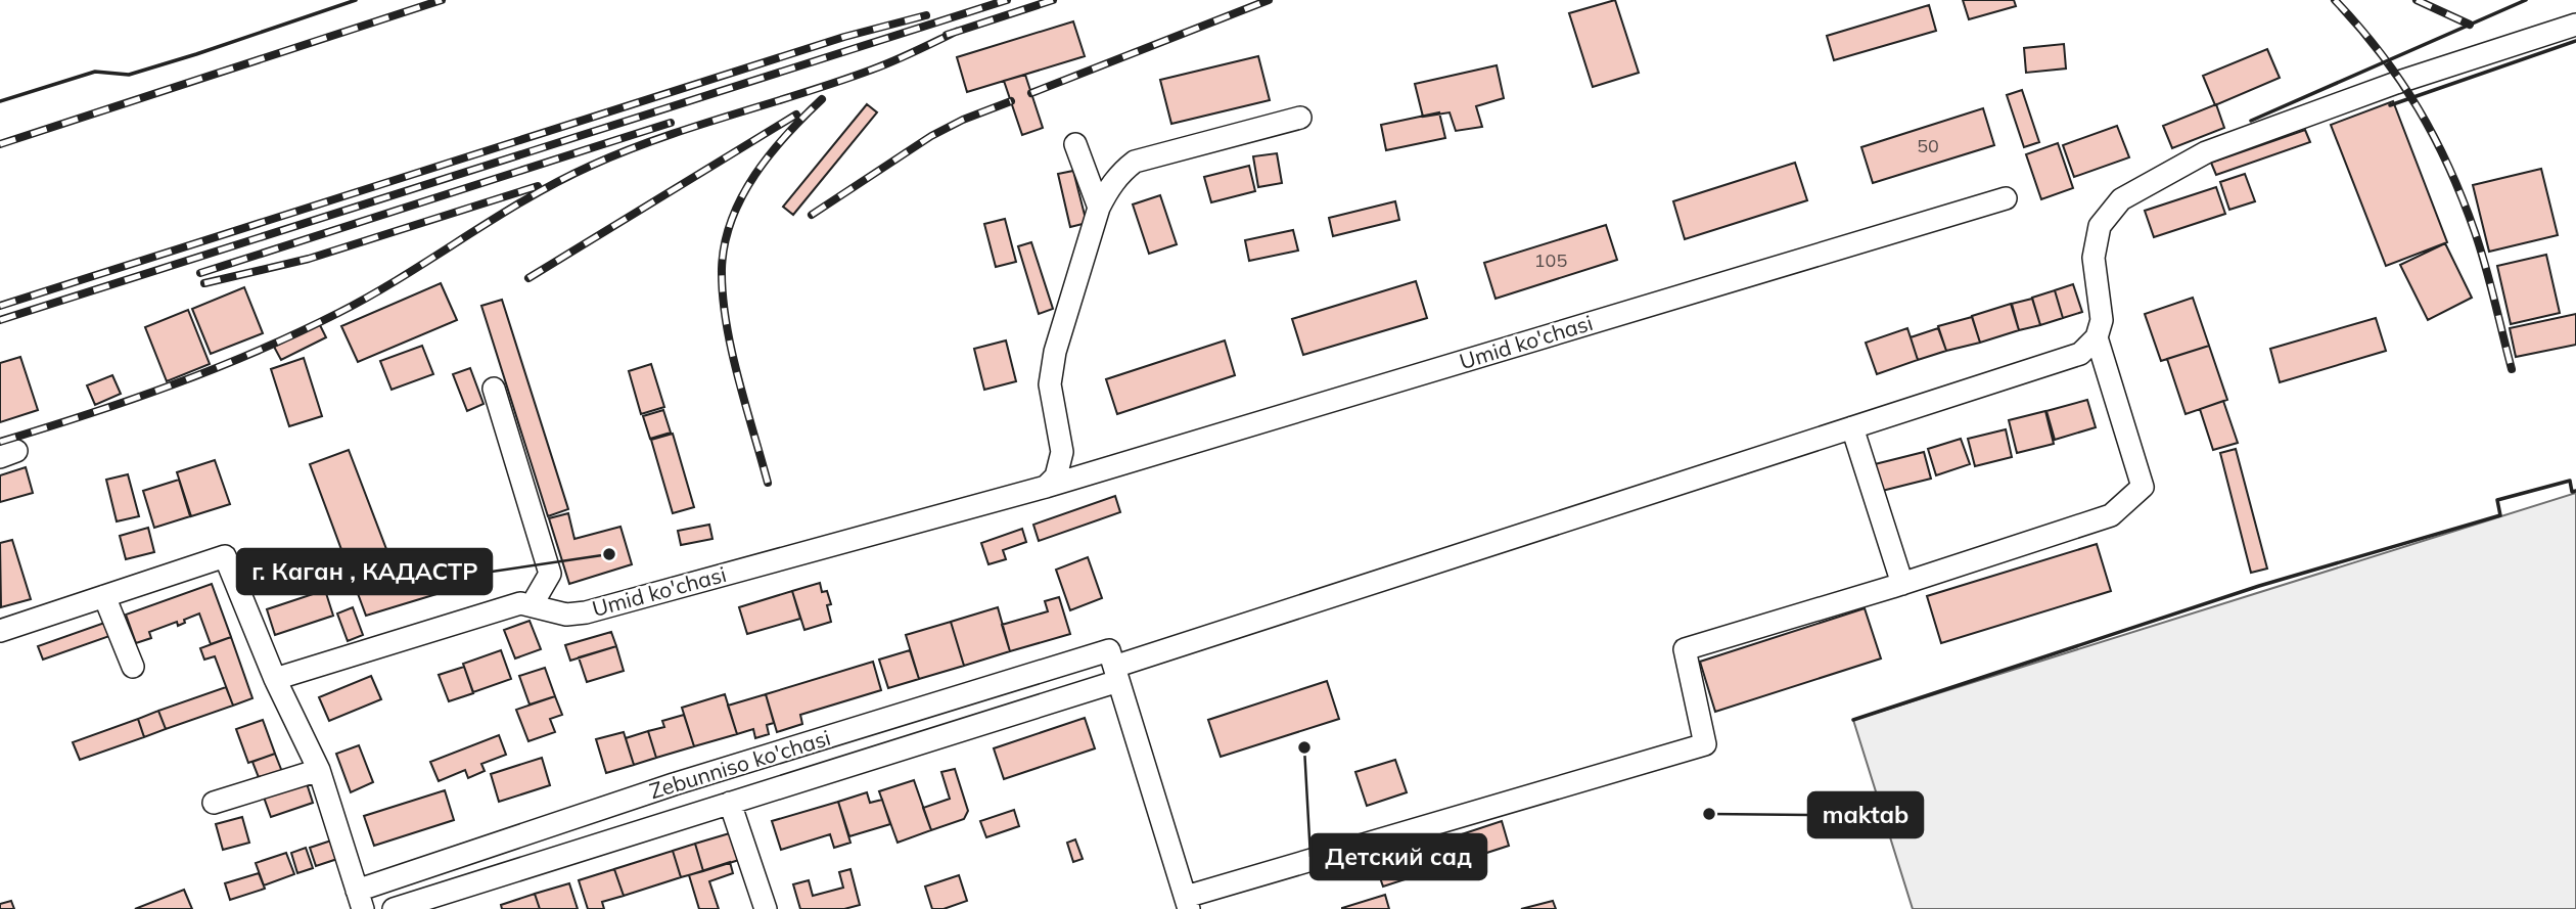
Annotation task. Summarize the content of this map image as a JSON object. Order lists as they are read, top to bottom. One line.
{"streets":{"street":["Umid ko'chasi","Zebunniso ko'chasi"]},"places":["г. Каган , КАДАСТР","Детский сад","maktab"],"house_numbers":["50","105"]}
